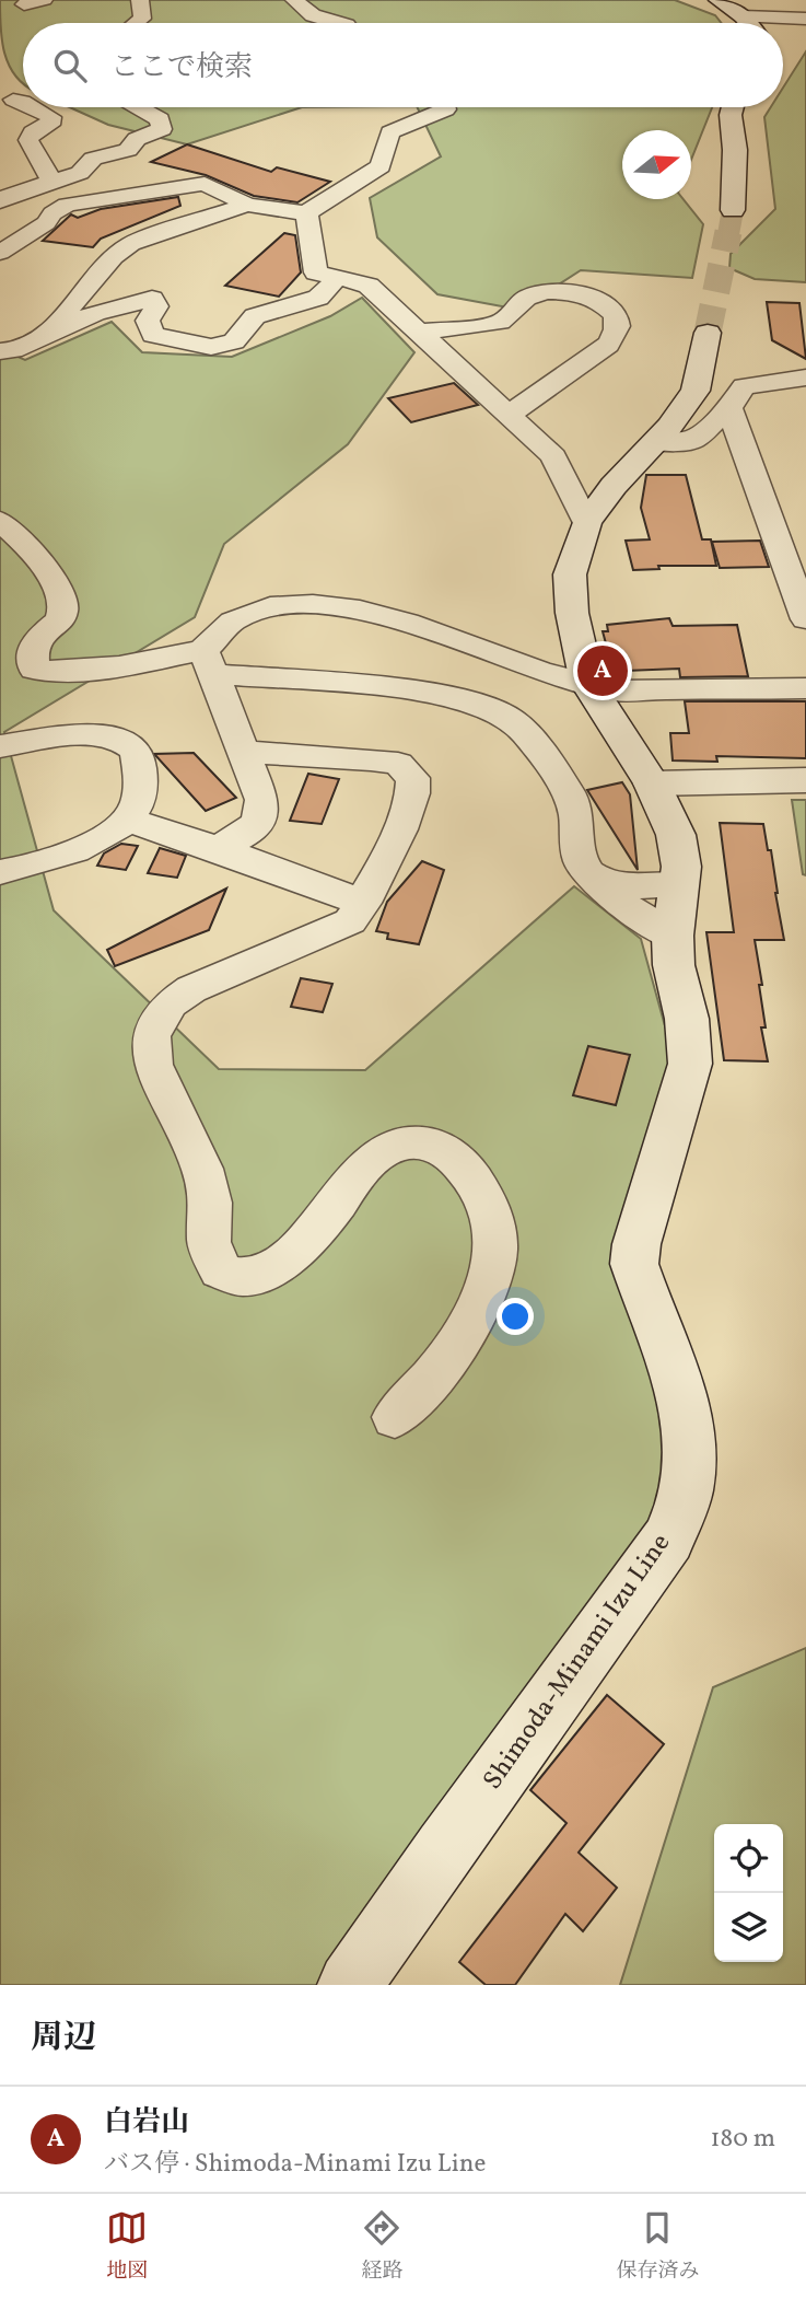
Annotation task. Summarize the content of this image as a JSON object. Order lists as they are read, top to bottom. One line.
{"streets":{"main road":["Shimoda-Minami Izu Line"]},"north":"right","page":{"search":"ここで検索","pins":"A","heading":"周辺","list":[{"mark":"A","name":"白岩山","note":"バス停 · Shimoda-Minami Izu Line","value":"180 m"}],"nav":["地図","経路","保存済み"]}}
